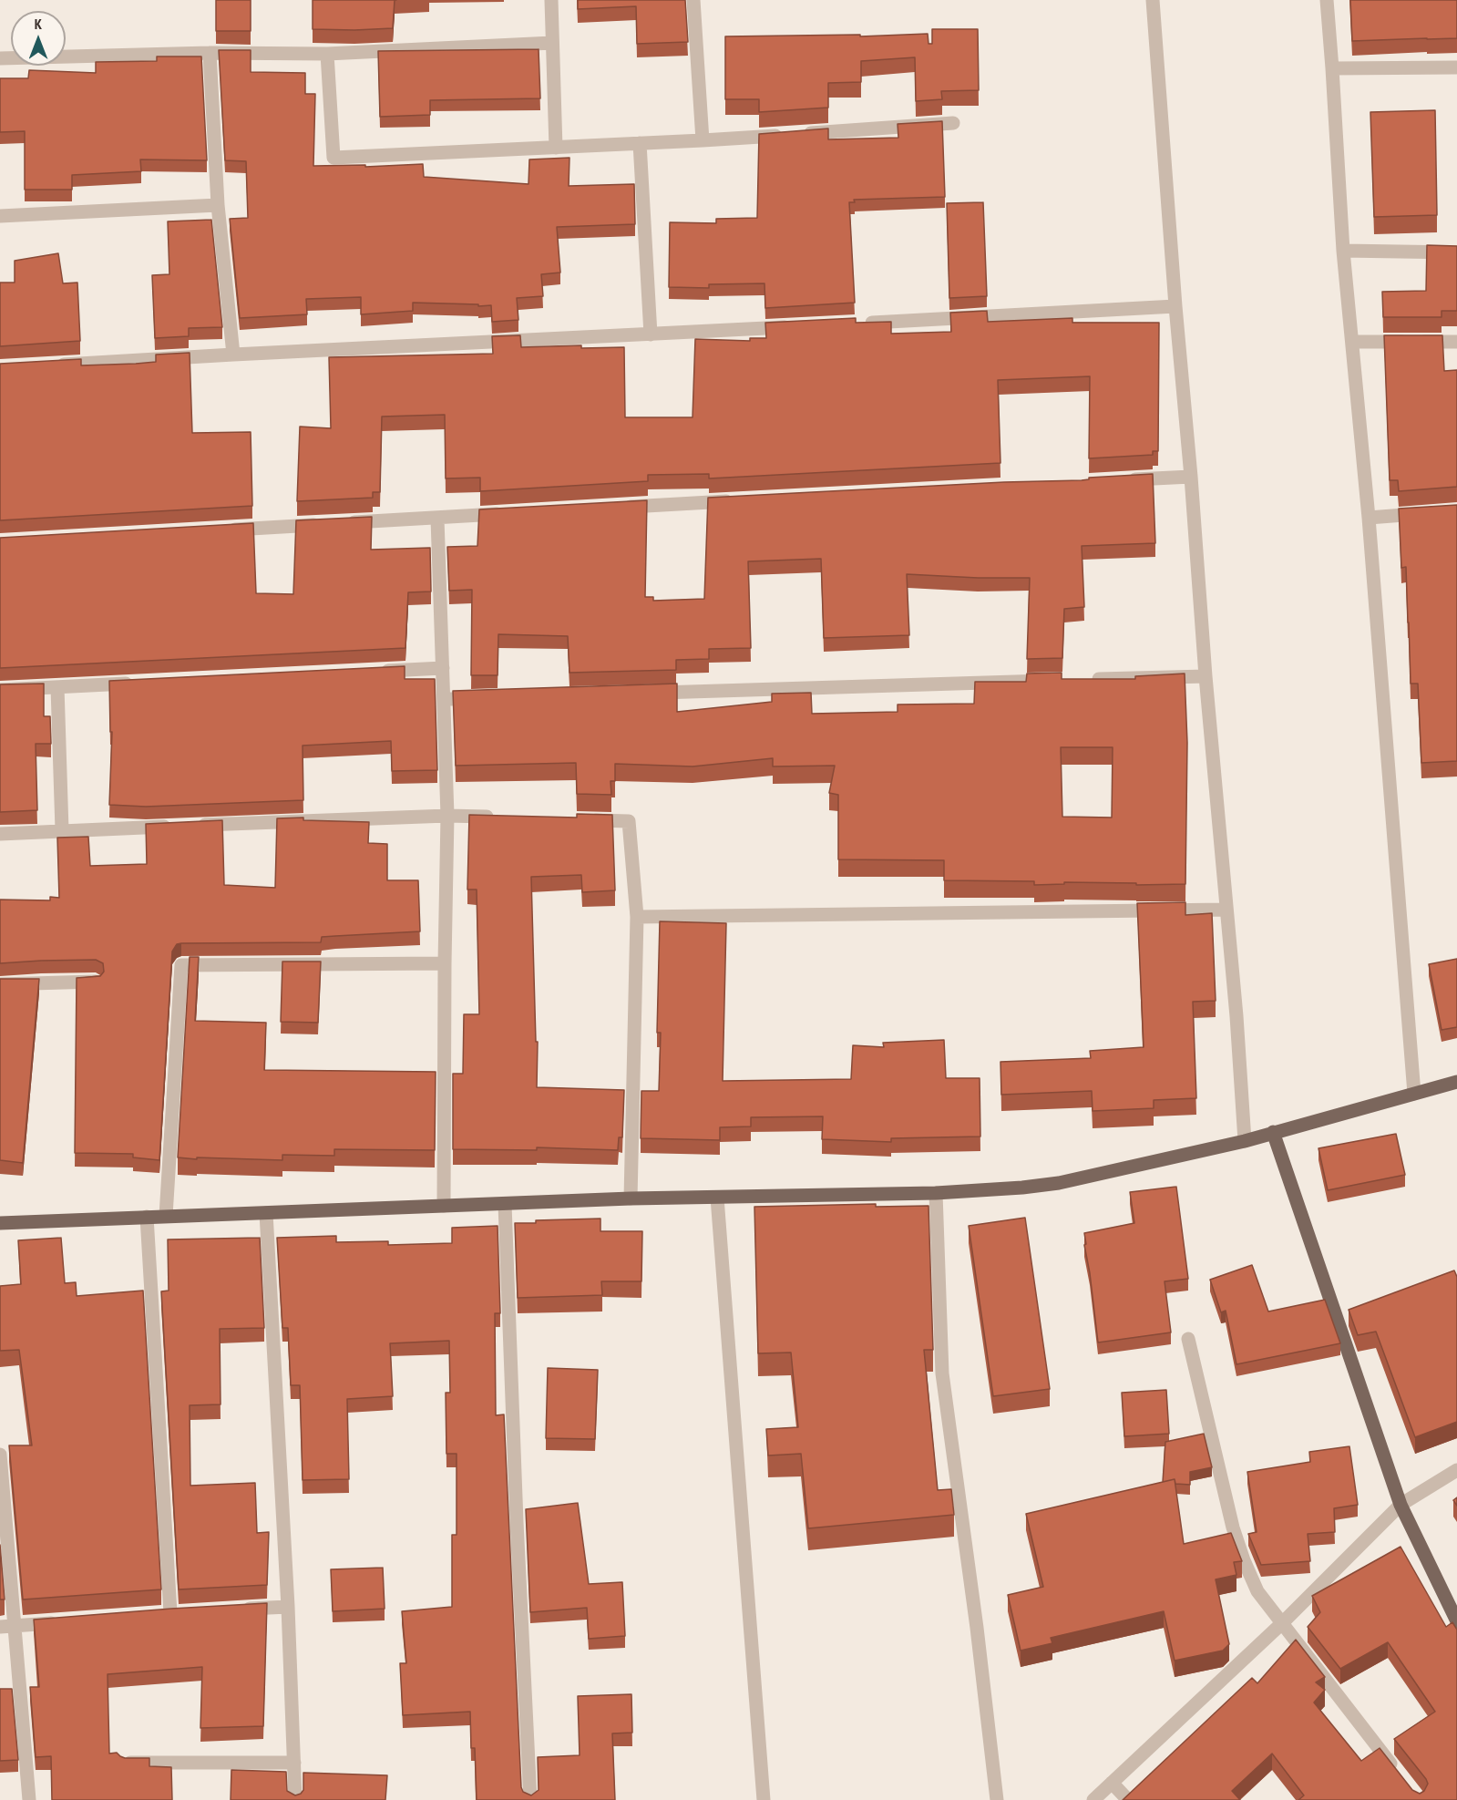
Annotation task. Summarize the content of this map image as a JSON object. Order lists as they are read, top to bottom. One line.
{"north":"top"}
